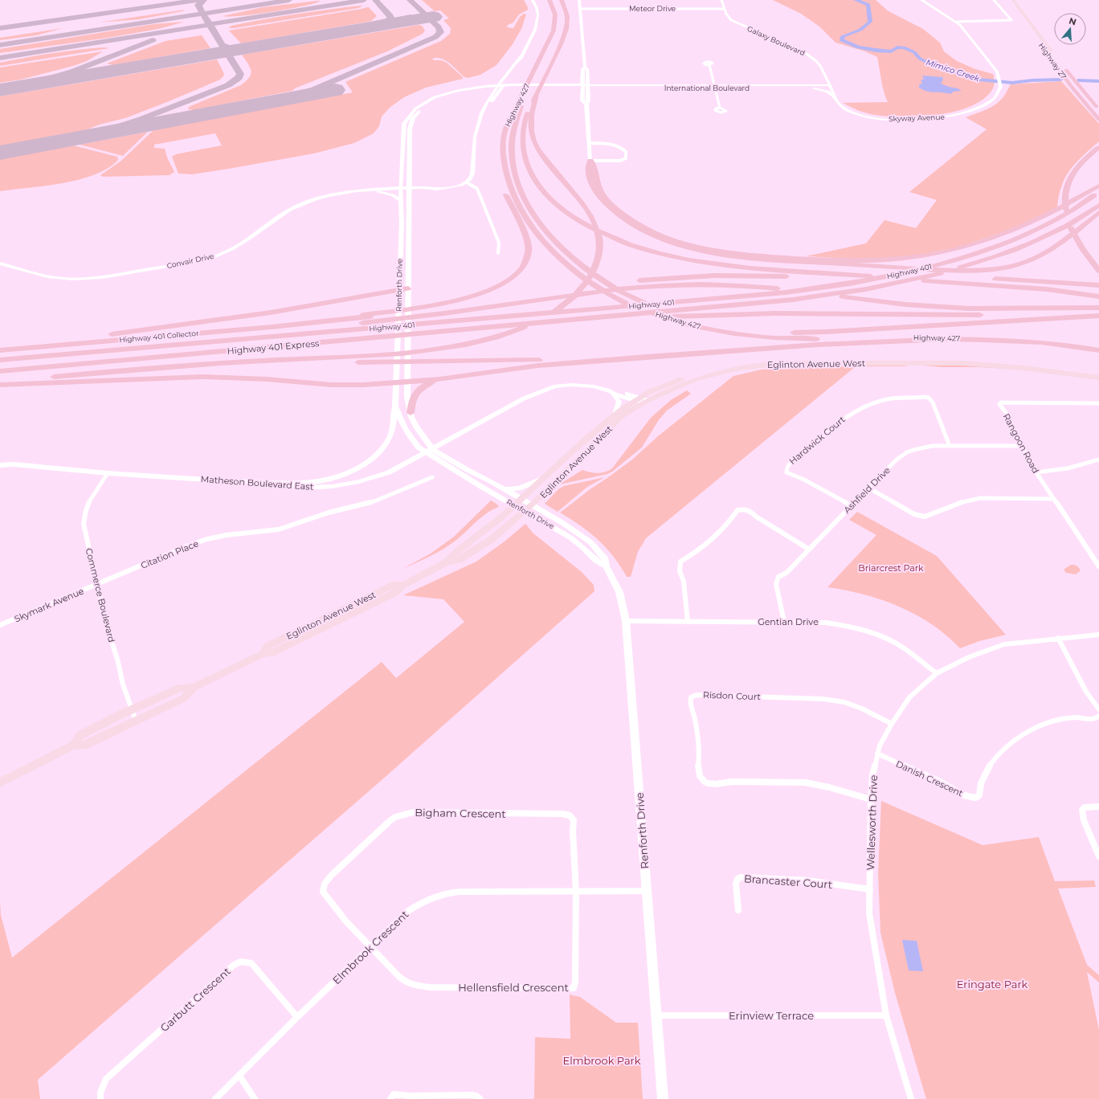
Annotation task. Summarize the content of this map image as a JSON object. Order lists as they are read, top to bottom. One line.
{"streets":{"highway":["Highway 27","Highway 427","Highway 401","Highway 401 Collector","Highway 401 Express"],"main road":["Renforth Drive","Eglinton Avenue West"],"street":["Meteor Drive","Galaxy Boulevard","International Boulevard","Skyway Avenue","Convair Drive","Hardwick Court","Rangoon Road","Matheson Boulevard East","Ashfield Drive","Citation Place","Commerce Boulevard","Skymark Avenue","Gentian Drive","Risdon Court","Danish Crescent","Bigham Crescent","Wellesworth Drive","Brancaster Court","Elmbrook Crescent","Hellensfield Crescent","Garbutt Crescent","Erinview Terrace"]},"crossings":[["Meteor Drive","Galaxy Boulevard"],["Galaxy Boulevard","International Boulevard"],["Galaxy Boulevard","Skyway Avenue"],["International Boulevard","Skyway Avenue"],["International Boulevard","Renforth Drive"],["Convair Drive","Renforth Drive"],["Highway 401","Highway 401 Express"],["Renforth Drive","Eglinton Avenue West"],["Renforth Drive","Gentian Drive"],["Renforth Drive","Elmbrook Crescent"],["Renforth Drive","Erinview Terrace"],["Eglinton Avenue West","Matheson Boulevard East"],["Eglinton Avenue West","Commerce Boulevard"],["Hardwick Court","Ashfield Drive"],["Rangoon Road","Ashfield Drive"],["Matheson Boulevard East","Commerce Boulevard"],["Ashfield Drive","Gentian Drive"],["Citation Place","Commerce Boulevard"],["Citation Place","Skymark Avenue"],["Commerce Boulevard","Skymark Avenue"],["Gentian Drive","Wellesworth Drive"],["Risdon Court","Wellesworth Drive"],["Danish Crescent","Wellesworth Drive"],["Bigham Crescent","Elmbrook Crescent"],["Bigham Crescent","Hellensfield Crescent"],["Wellesworth Drive","Brancaster Court"],["Wellesworth Drive","Erinview Terrace"],["Elmbrook Crescent","Hellensfield Crescent"],["Elmbrook Crescent","Garbutt Crescent"]],"water":["Mimico Creek"],"parks":["Briarcrest Park","Eringate Park","Elmbrook Park"],"north":"top"}
